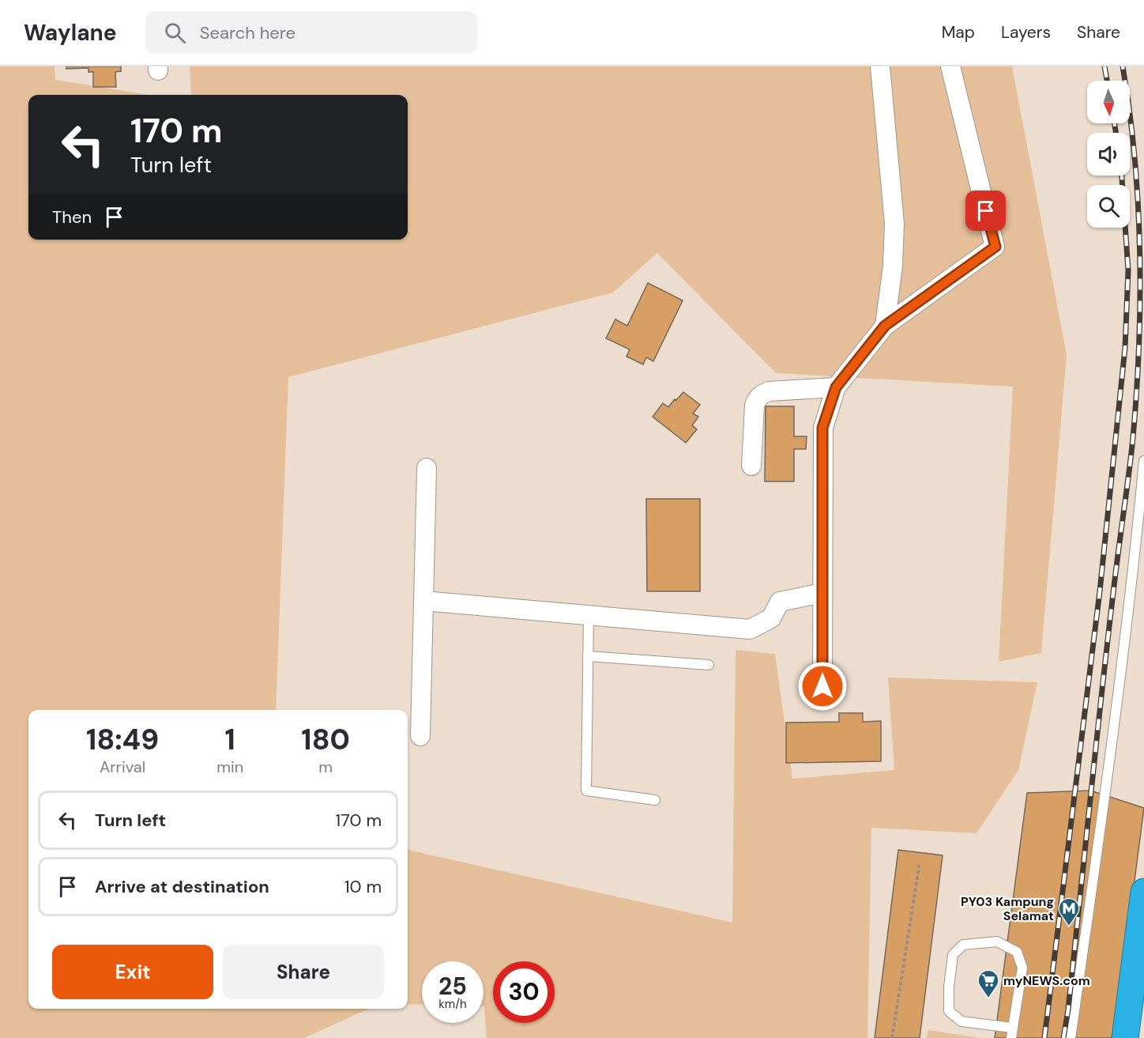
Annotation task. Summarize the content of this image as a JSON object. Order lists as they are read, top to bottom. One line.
{"places":{"metro station":["PY03 Kampung Selamat"],"supermarket":["myNEWS.com"]},"north":"bottom","page":{"header":"Waylane","search":"Search here","nav":["Map","Layers","Share"],"turn":["170 m","Turn left"],"then":"Then","eta":["18:49","Arrival","1","min","180","m"],"list":[{"name":"Turn left","value":"170 m"},{"name":"Arrive at destination","value":"10 m"}],"buttons":["Exit","Share"],"speed":"25 km/h","limit":"30"}}
